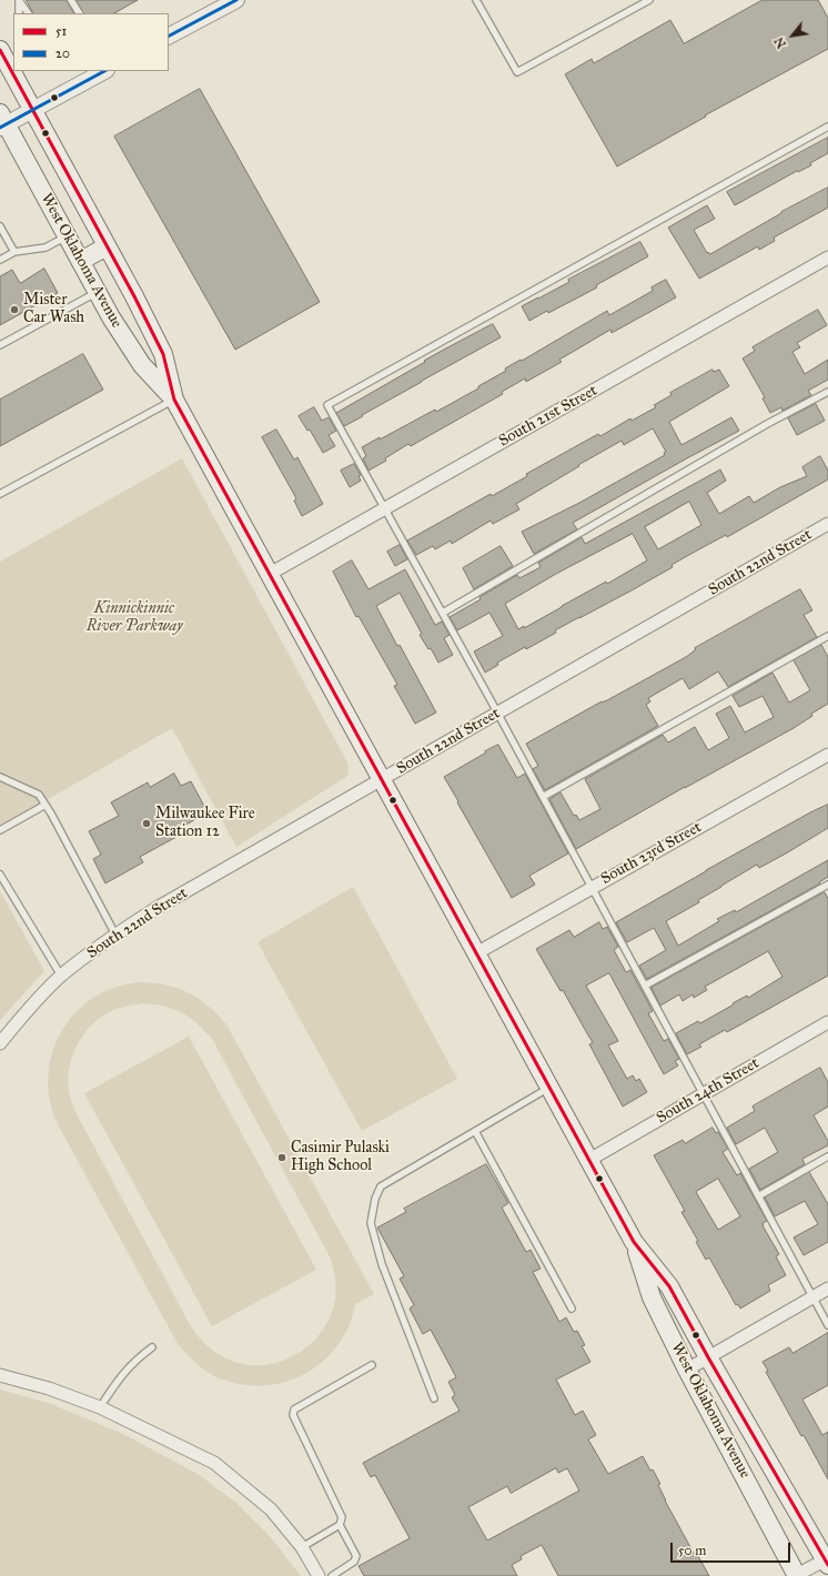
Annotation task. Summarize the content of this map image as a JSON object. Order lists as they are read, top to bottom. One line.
{"streets":{"main road":["West Oklahoma Avenue"],"street":["South 21st Street","South 22nd Street","South 23rd Street","South 24th Street"]},"crossings":[["West Oklahoma Avenue","South 21st Street"],["West Oklahoma Avenue","South 22nd Street"],["West Oklahoma Avenue","South 23rd Street"],["West Oklahoma Avenue","South 24th Street"]],"parks":["Kinnickinnic River Parkway"],"places":["Mister Car Wash","Milwaukee Fire Station 12","Casimir Pulaski High School"],"lines":["transit line 20","transit line 51"],"legend":["51","20"],"scale_bar":"50 m","north":"bottom left"}
